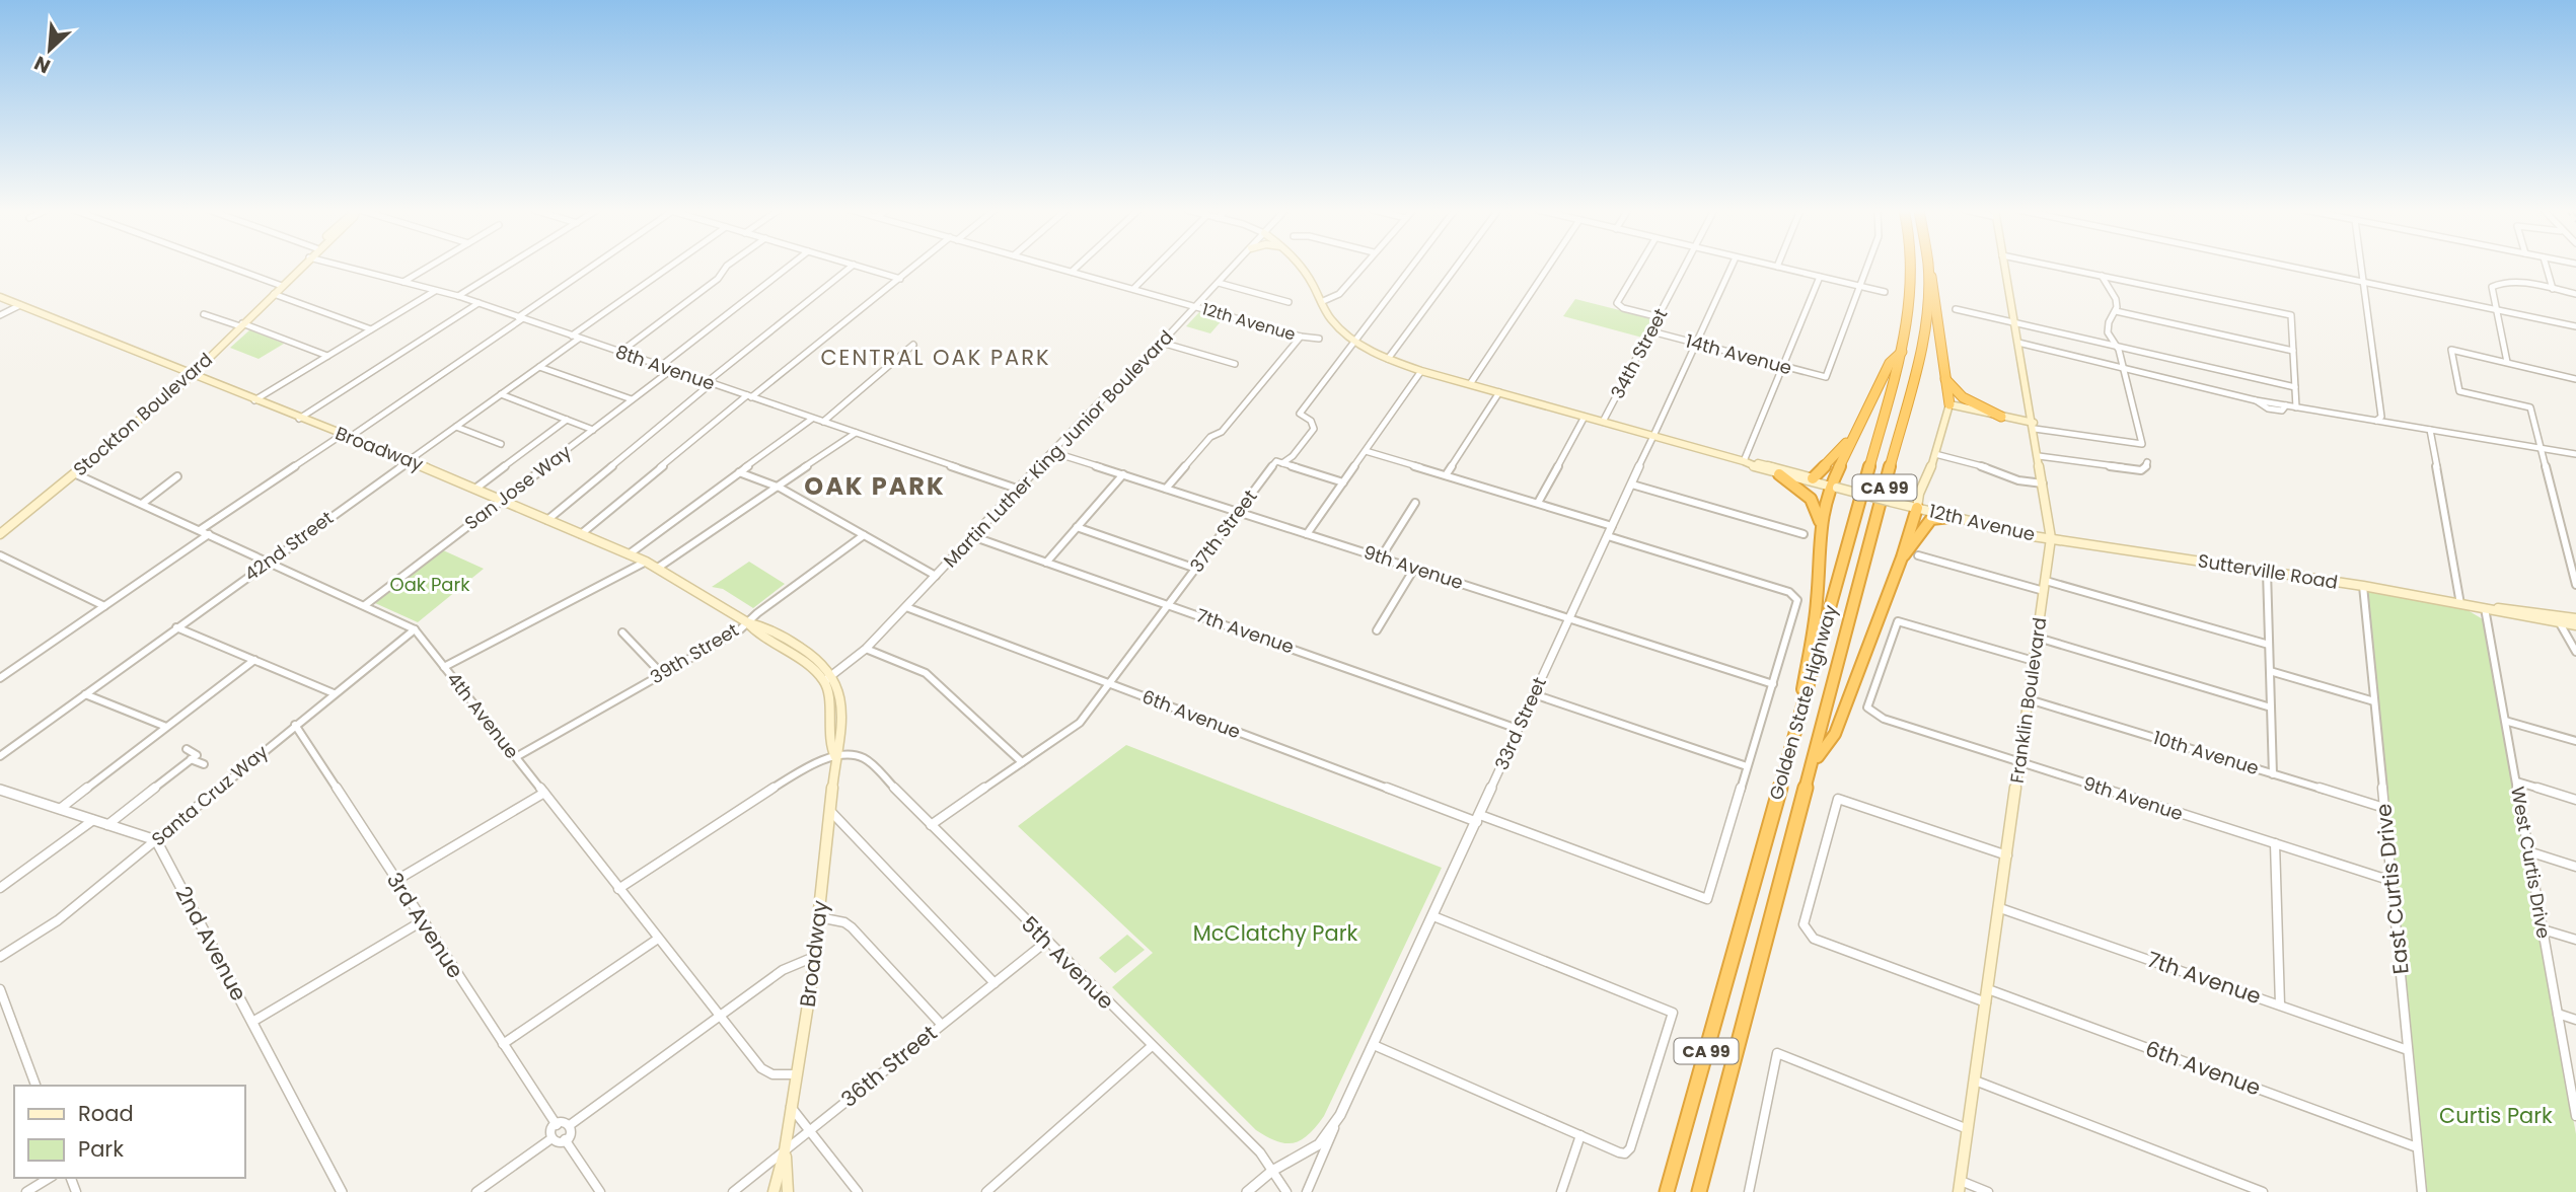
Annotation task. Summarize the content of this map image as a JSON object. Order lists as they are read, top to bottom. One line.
{"streets":{"highway":["CA 99","Golden State Highway"],"main road":["12th Avenue","Stockton Boulevard","Broadway","Sutterville Road","Franklin Boulevard"],"street":["34th Street","14th Avenue","8th Avenue","Martin Luther King Junior Boulevard","San Jose Way","37th Street","42nd Street","9th Avenue","7th Avenue","39th Street","6th Avenue","4th Avenue","33rd Street","10th Avenue","Santa Cruz Way","West Curtis Drive","East Curtis Drive","3rd Avenue","2nd Avenue","5th Avenue","36th Street"]},"crossings":[["12th Avenue","34th Street"],["12th Avenue","Martin Luther King Junior Boulevard"],["12th Avenue","37th Street"],["12th Avenue","Sutterville Road"],["12th Avenue","Franklin Boulevard"],["12th Avenue","33rd Street"],["34th Street","14th Avenue"],["14th Avenue","33rd Street"],["8th Avenue","Martin Luther King Junior Boulevard"],["8th Avenue","San Jose Way"],["8th Avenue","42nd Street"],["Stockton Boulevard","Broadway"],["Stockton Boulevard","4th Avenue"],["Broadway","Martin Luther King Junior Boulevard"],["Broadway","San Jose Way"],["Broadway","42nd Street"],["Broadway","39th Street"],["Broadway","4th Avenue"],["Broadway","5th Avenue"],["Broadway","36th Street"],["Martin Luther King Junior Boulevard","9th Avenue"],["Martin Luther King Junior Boulevard","7th Avenue"],["Martin Luther King Junior Boulevard","6th Avenue"],["San Jose Way","4th Avenue"],["37th Street","9th Avenue"],["37th Street","7th Avenue"],["37th Street","6th Avenue"],["37th Street","5th Avenue"],["42nd Street","4th Avenue"],["9th Avenue","Franklin Boulevard"],["9th Avenue","33rd Street"],["9th Avenue","East Curtis Drive"],["Sutterville Road","Franklin Boulevard"],["Sutterville Road","West Curtis Drive"],["Sutterville Road","East Curtis Drive"],["7th Avenue","Franklin Boulevard"],["7th Avenue","33rd Street"],["7th Avenue","East Curtis Drive"],["39th Street","4th Avenue"],["Franklin Boulevard","6th Avenue"],["Franklin Boulevard","10th Avenue"],["6th Avenue","33rd Street"],["6th Avenue","East Curtis Drive"],["4th Avenue","Santa Cruz Way"],["10th Avenue","East Curtis Drive"],["Santa Cruz Way","3rd Avenue"],["Santa Cruz Way","2nd Avenue"],["5th Avenue","36th Street"]],"districts":["CENTRAL OAK PARK","OAK PARK"],"parks":["Oak Park","McClatchy Park","Curtis Park"],"legend":["Road","Park"],"north":"bottom left"}
